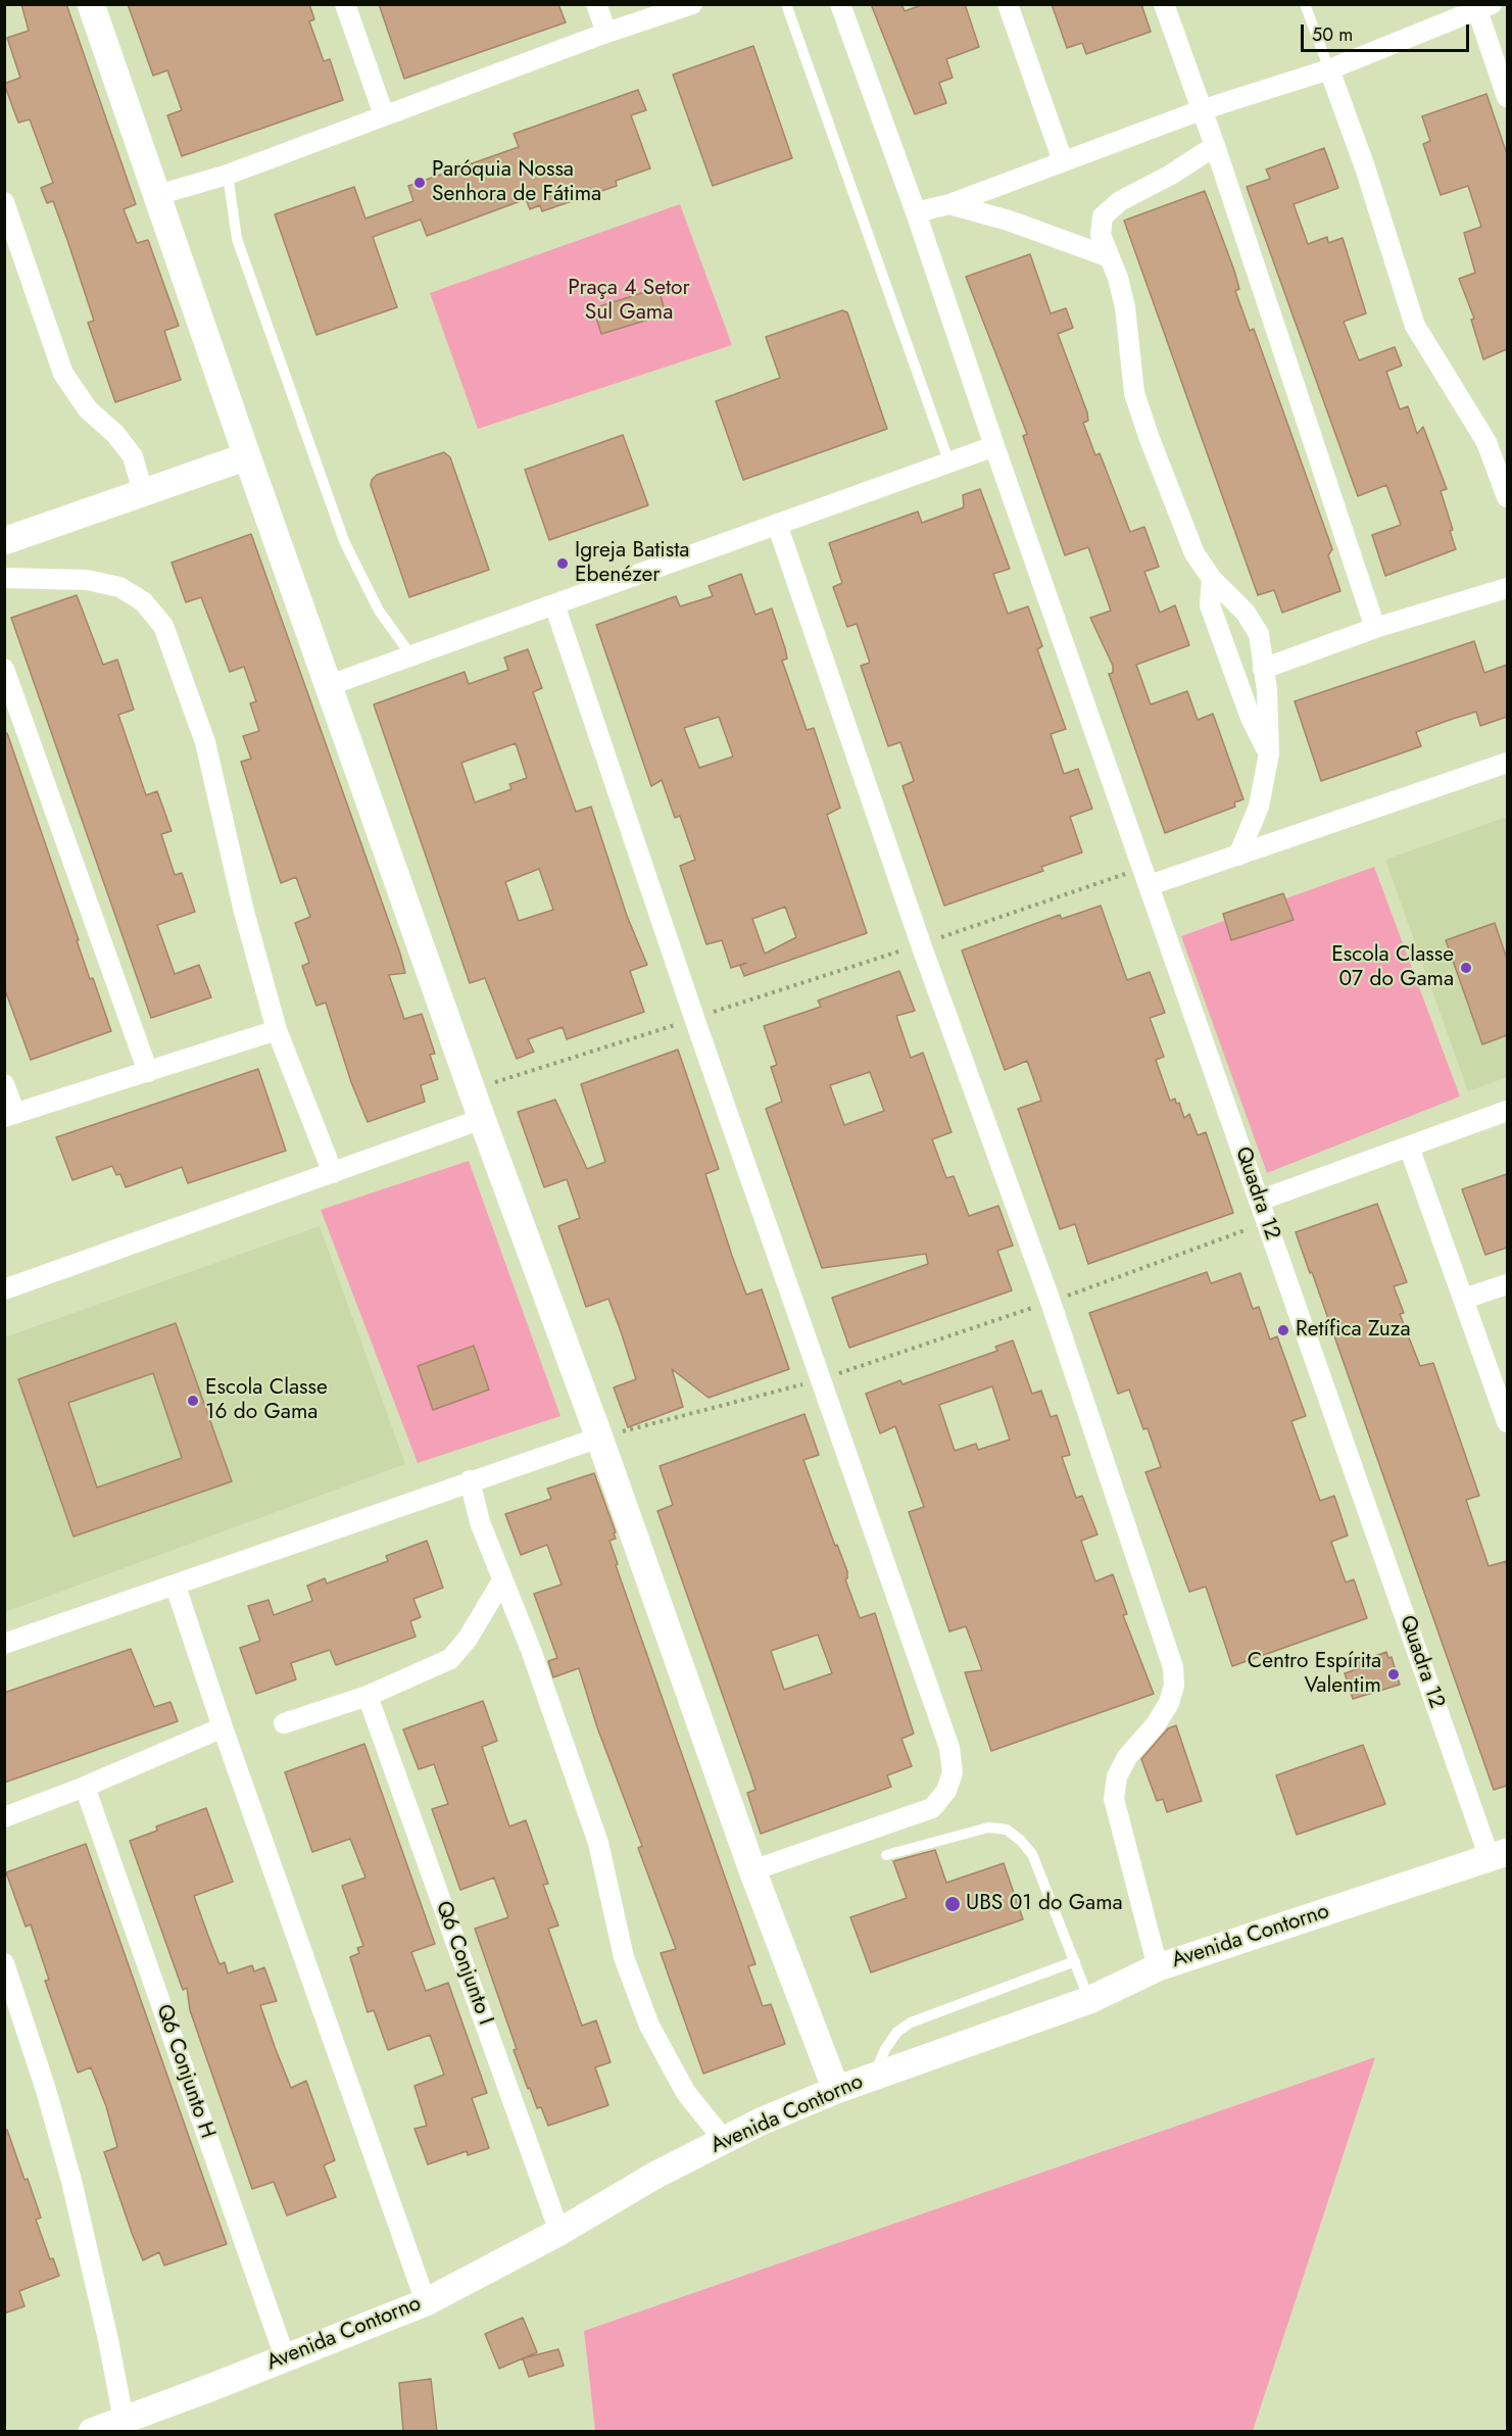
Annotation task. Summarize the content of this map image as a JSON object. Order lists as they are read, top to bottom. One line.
{"streets":{"street":["Quadra 12","Avenida Contorno","Q6 Conjunto I","Q6 Conjunto H"]},"crossings":[["Quadra 12","Avenida Contorno"],["Avenida Contorno","Q6 Conjunto I"],["Avenida Contorno","Q6 Conjunto H"]],"parks":["Praça 4 Setor Sul Gama"],"places":["Paróquia Nossa Senhora de Fátima","Igreja Batista Ebenézer","Escola Classe 07 do Gama","Retífica Zuza","Escola Classe 16 do Gama","Centro Espírita Valentim","UBS 01 do Gama"],"scale_bar":"50 m"}
